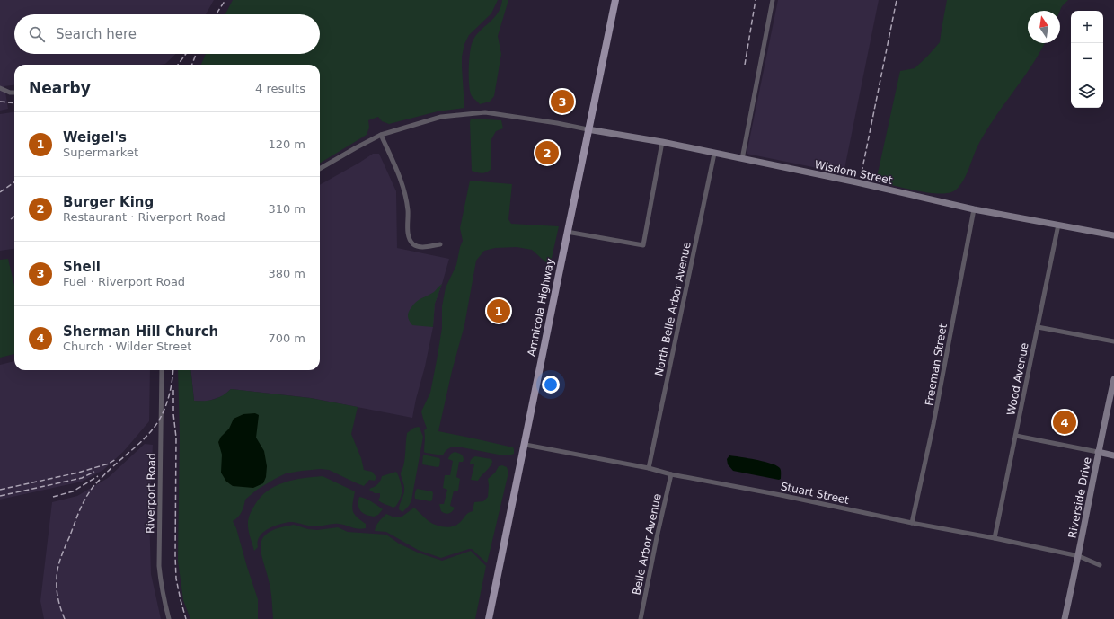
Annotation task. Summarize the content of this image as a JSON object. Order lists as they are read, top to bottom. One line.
{"streets":{"main road":["Amnicola Highway"],"street":["Wisdom Street","North Belle Arbor Avenue","Freeman Street","Wood Avenue","Riverport Road","Stuart Street","Riverside Drive","Belle Arbor Avenue"]},"crossings":[["Wisdom Street","Amnicola Highway"],["Wisdom Street","North Belle Arbor Avenue"],["Wisdom Street","Freeman Street"],["Wisdom Street","Wood Avenue"],["Amnicola Highway","Stuart Street"],["North Belle Arbor Avenue","Stuart Street"],["Freeman Street","Stuart Street"],["Wood Avenue","Stuart Street"],["Stuart Street","Riverside Drive"],["Stuart Street","Belle Arbor Avenue"]],"north":"top","page":{"map_buttons":["+","−"],"search":"Search here","heading":["Nearby","4 results"],"pins":["3","2","1","4"],"list":[{"mark":"1","name":"Weigel's","note":"Supermarket","value":"120 m"},{"mark":"2","name":"Burger King","note":"Restaurant · Riverport Road","value":"310 m"},{"mark":"3","name":"Shell","note":"Fuel · Riverport Road","value":"380 m"},{"mark":"4","name":"Sherman Hill Church","note":"Church · Wilder Street","value":"700 m"}]}}
